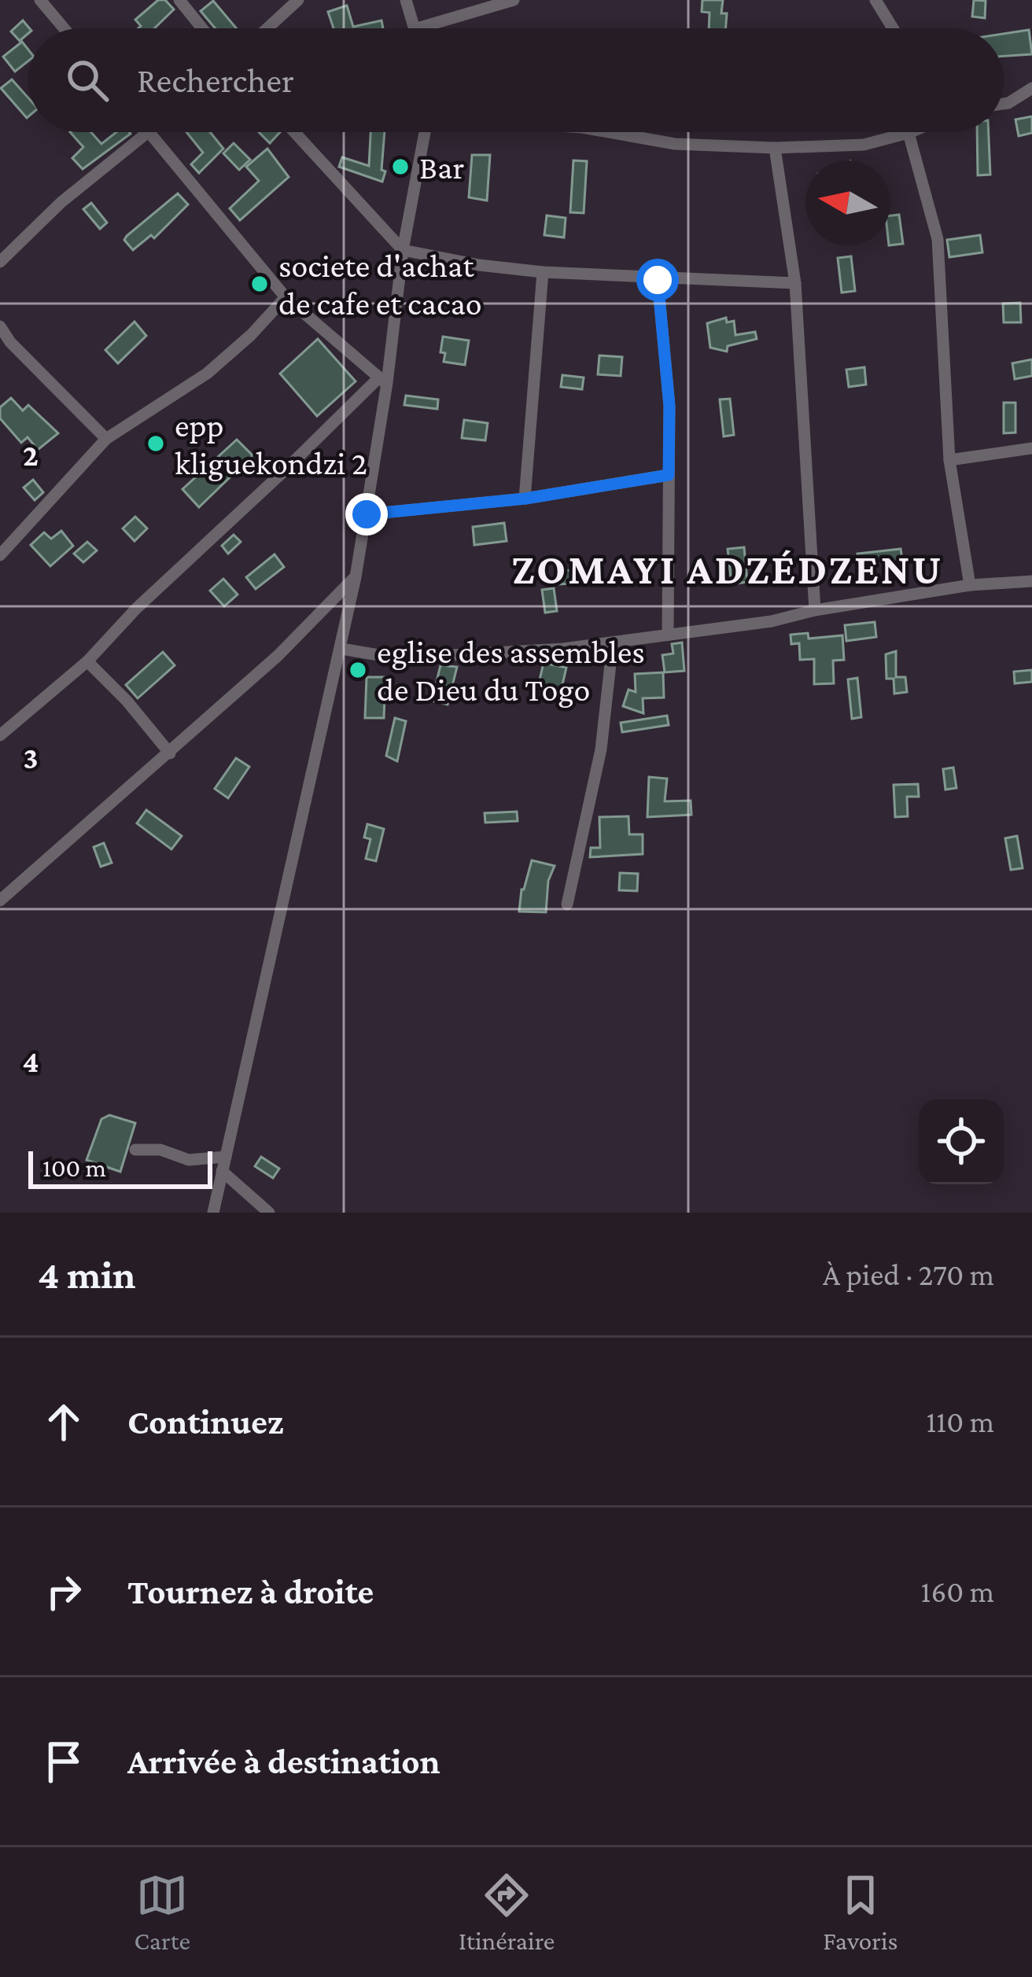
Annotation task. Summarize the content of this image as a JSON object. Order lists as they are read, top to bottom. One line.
{"districts":["ZOMAYI ADZÉDZENU"],"places":["Bar","societe d'achat de cafe et cacao","epp kliguekondzi 2","eglise des assembles de Dieu du Togo"],"scale_bar":"100 m","north":"left","page":{"search":"Rechercher","scale":"100 m","heading":["4 min","À pied · 270 m"],"list":[["Continuez","110 m"],["Tournez à droite","160 m"],"Arrivée à destination"],"nav":["Carte","Itinéraire","Favoris"]},"grid":{"rows":["2","3","4"]}}
